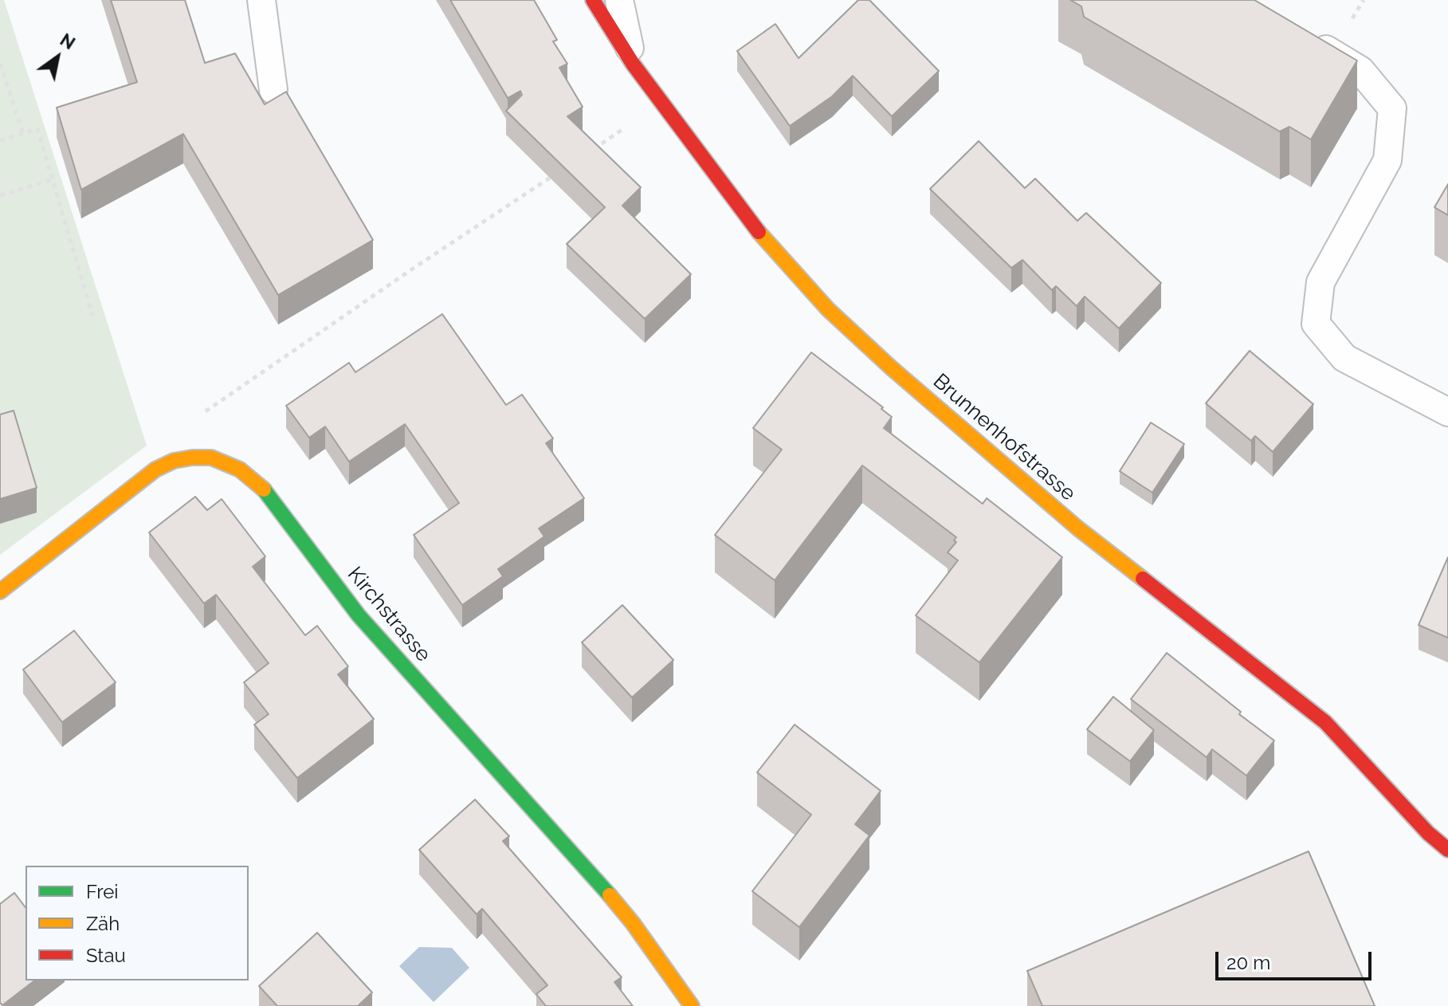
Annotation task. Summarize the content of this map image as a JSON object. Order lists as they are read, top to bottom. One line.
{"streets":{"street":["Brunnenhofstrasse","Kirchstrasse"]},"legend":["Frei","Zäh","Stau"],"scale_bar":"20 m","north":"top right"}
